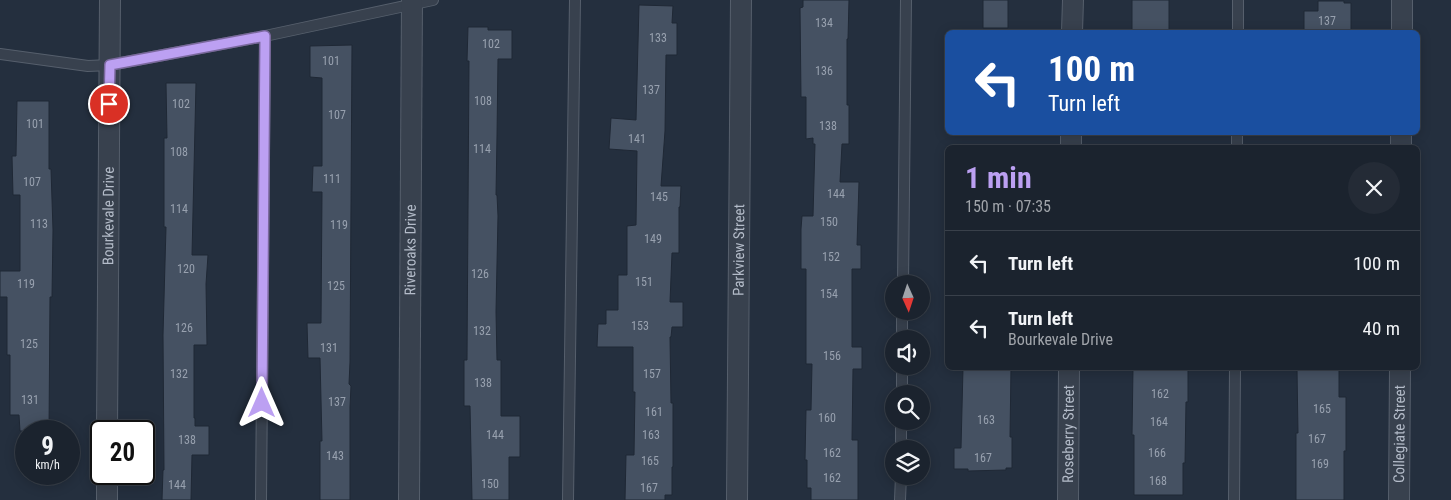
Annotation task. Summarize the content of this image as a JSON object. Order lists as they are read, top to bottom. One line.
{"streets":{"street":["Bourkevale Drive","Riveroaks Drive","Parkview Street","Roseberry Street","Collegiate Street"]},"house_numbers":["137","134","133","102","101","136","137","108","102","107","101","138","141","114","108","111","107","144","145","114","150","113","119","149","152","120","126","151","119","125","154","153","126","132","125","131","156","132","157","138","162","131","137","165","161","160","163","164","144","163","167","138","162","166","143","167","165","169","162","168","150","144","167"],"north":"bottom","page":{"turn":["100 m","Turn left"],"heading":["1 min","150 m · 07:35"],"list":[{"name":"Turn left","value":"100 m"},{"name":"Turn left","note":"Bourkevale Drive","value":"40 m"}],"speed":"9 km/h","limit":"20"}}
